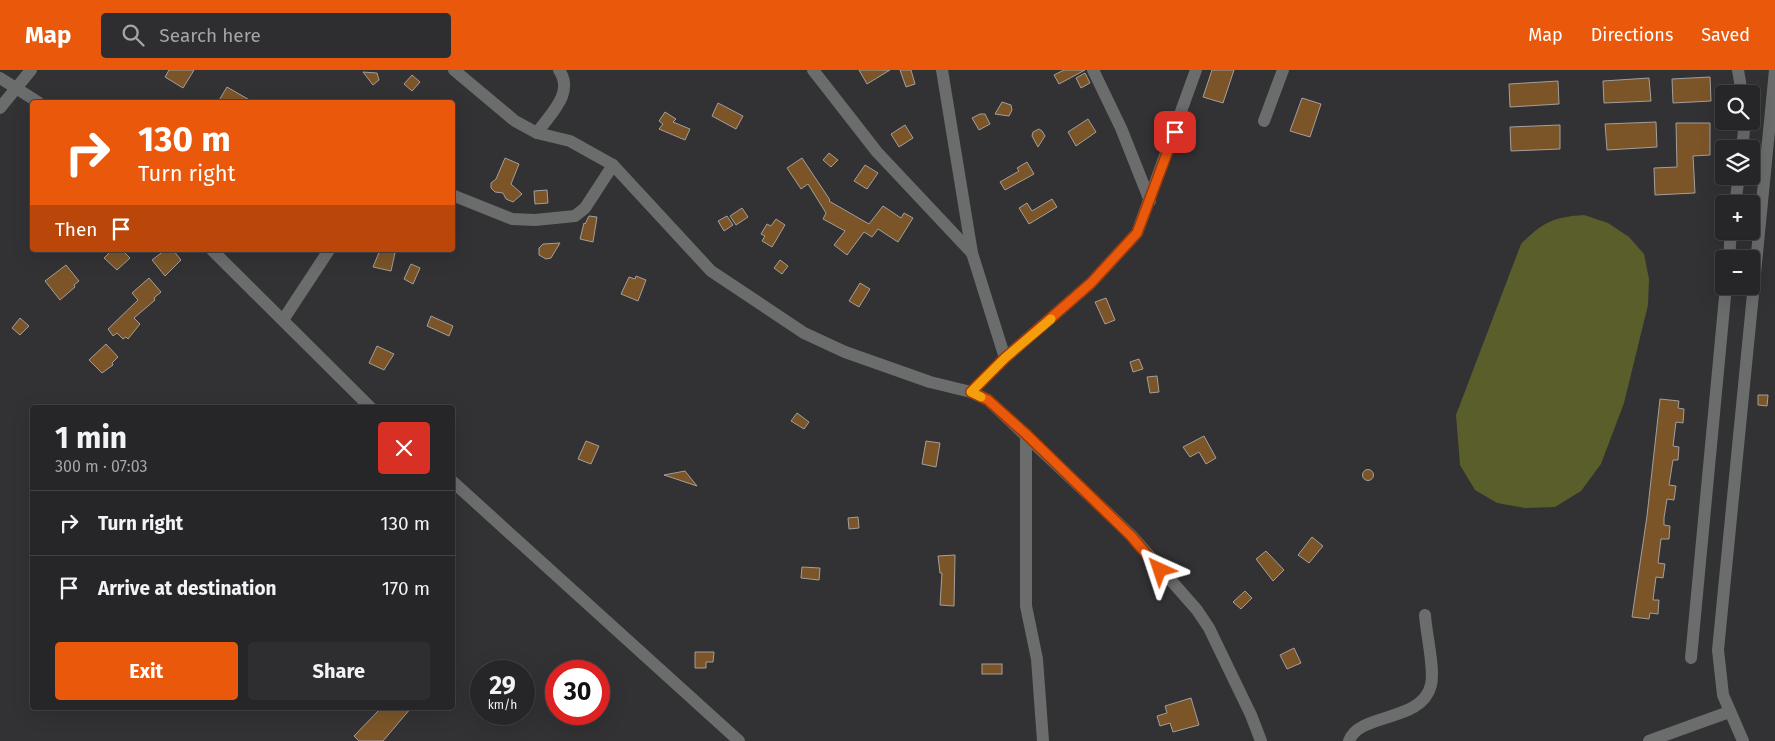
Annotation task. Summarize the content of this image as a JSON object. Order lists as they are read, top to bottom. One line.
{"page":{"header":"Map","search":"Search here","nav":["Map","Directions","Saved"],"map_buttons":["+","−"],"turn":["130 m","Turn right"],"then":"Then","heading":["1 min","300 m · 07:03"],"list":[{"name":"Turn right","value":"130 m"},{"name":"Arrive at destination","value":"170 m"}],"buttons":["Exit","Share"],"speed":"29 km/h","limit":"30"}}
